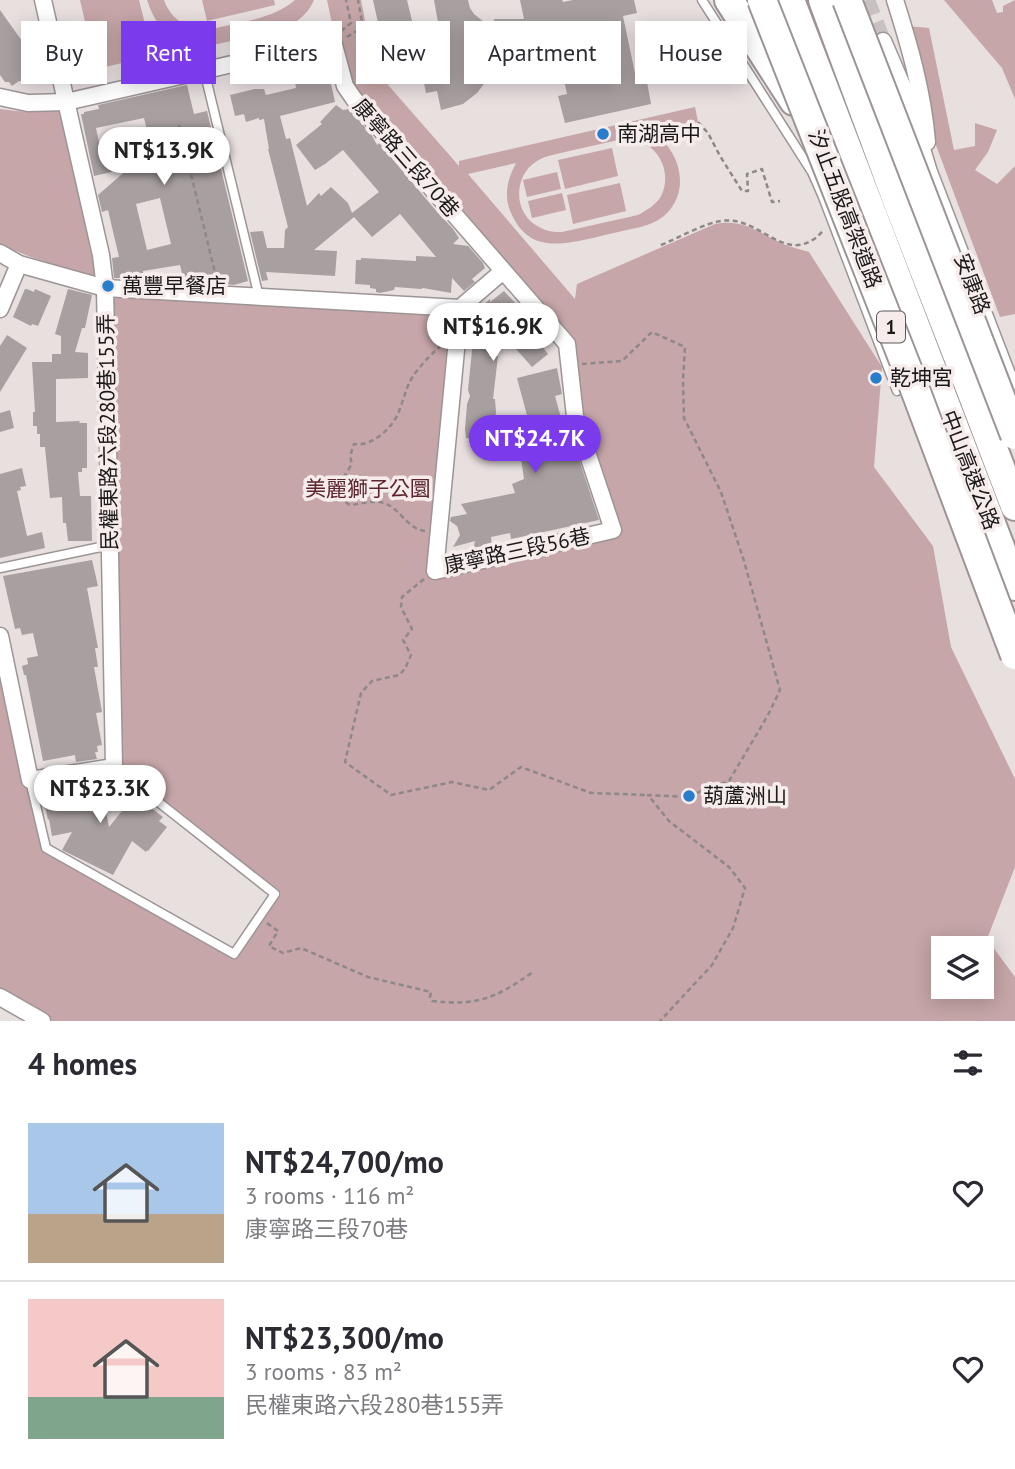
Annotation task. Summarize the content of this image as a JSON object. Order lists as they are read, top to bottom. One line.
{"streets":{"highway":["汐止五股高架道路","1","中山高速公路"],"street":["康寧路三段70巷","安康路","民權東路六段280巷155弄","康寧路三段56巷"]},"crossings":[["康寧路三段70巷","康寧路三段56巷"]],"parks":["美麗獅子公圜"],"places":["南湖高中","萬豐早餐店","乾坤宮","葫蘆洲山"],"page":{"chip":["Buy","Rent","Filters","New","Apartment","House"],"price":["NT$13.9K","NT$16.9K","NT$24.7K","NT$23.3K"],"heading":"4 homes","list":[{"name":"NT$24,700/mo","note":"3 rooms · 116 m² · 康寧路三段70巷"},{"name":"NT$23,300/mo","note":"3 rooms · 83 m² · 民權東路六段280巷155弄"}]}}
